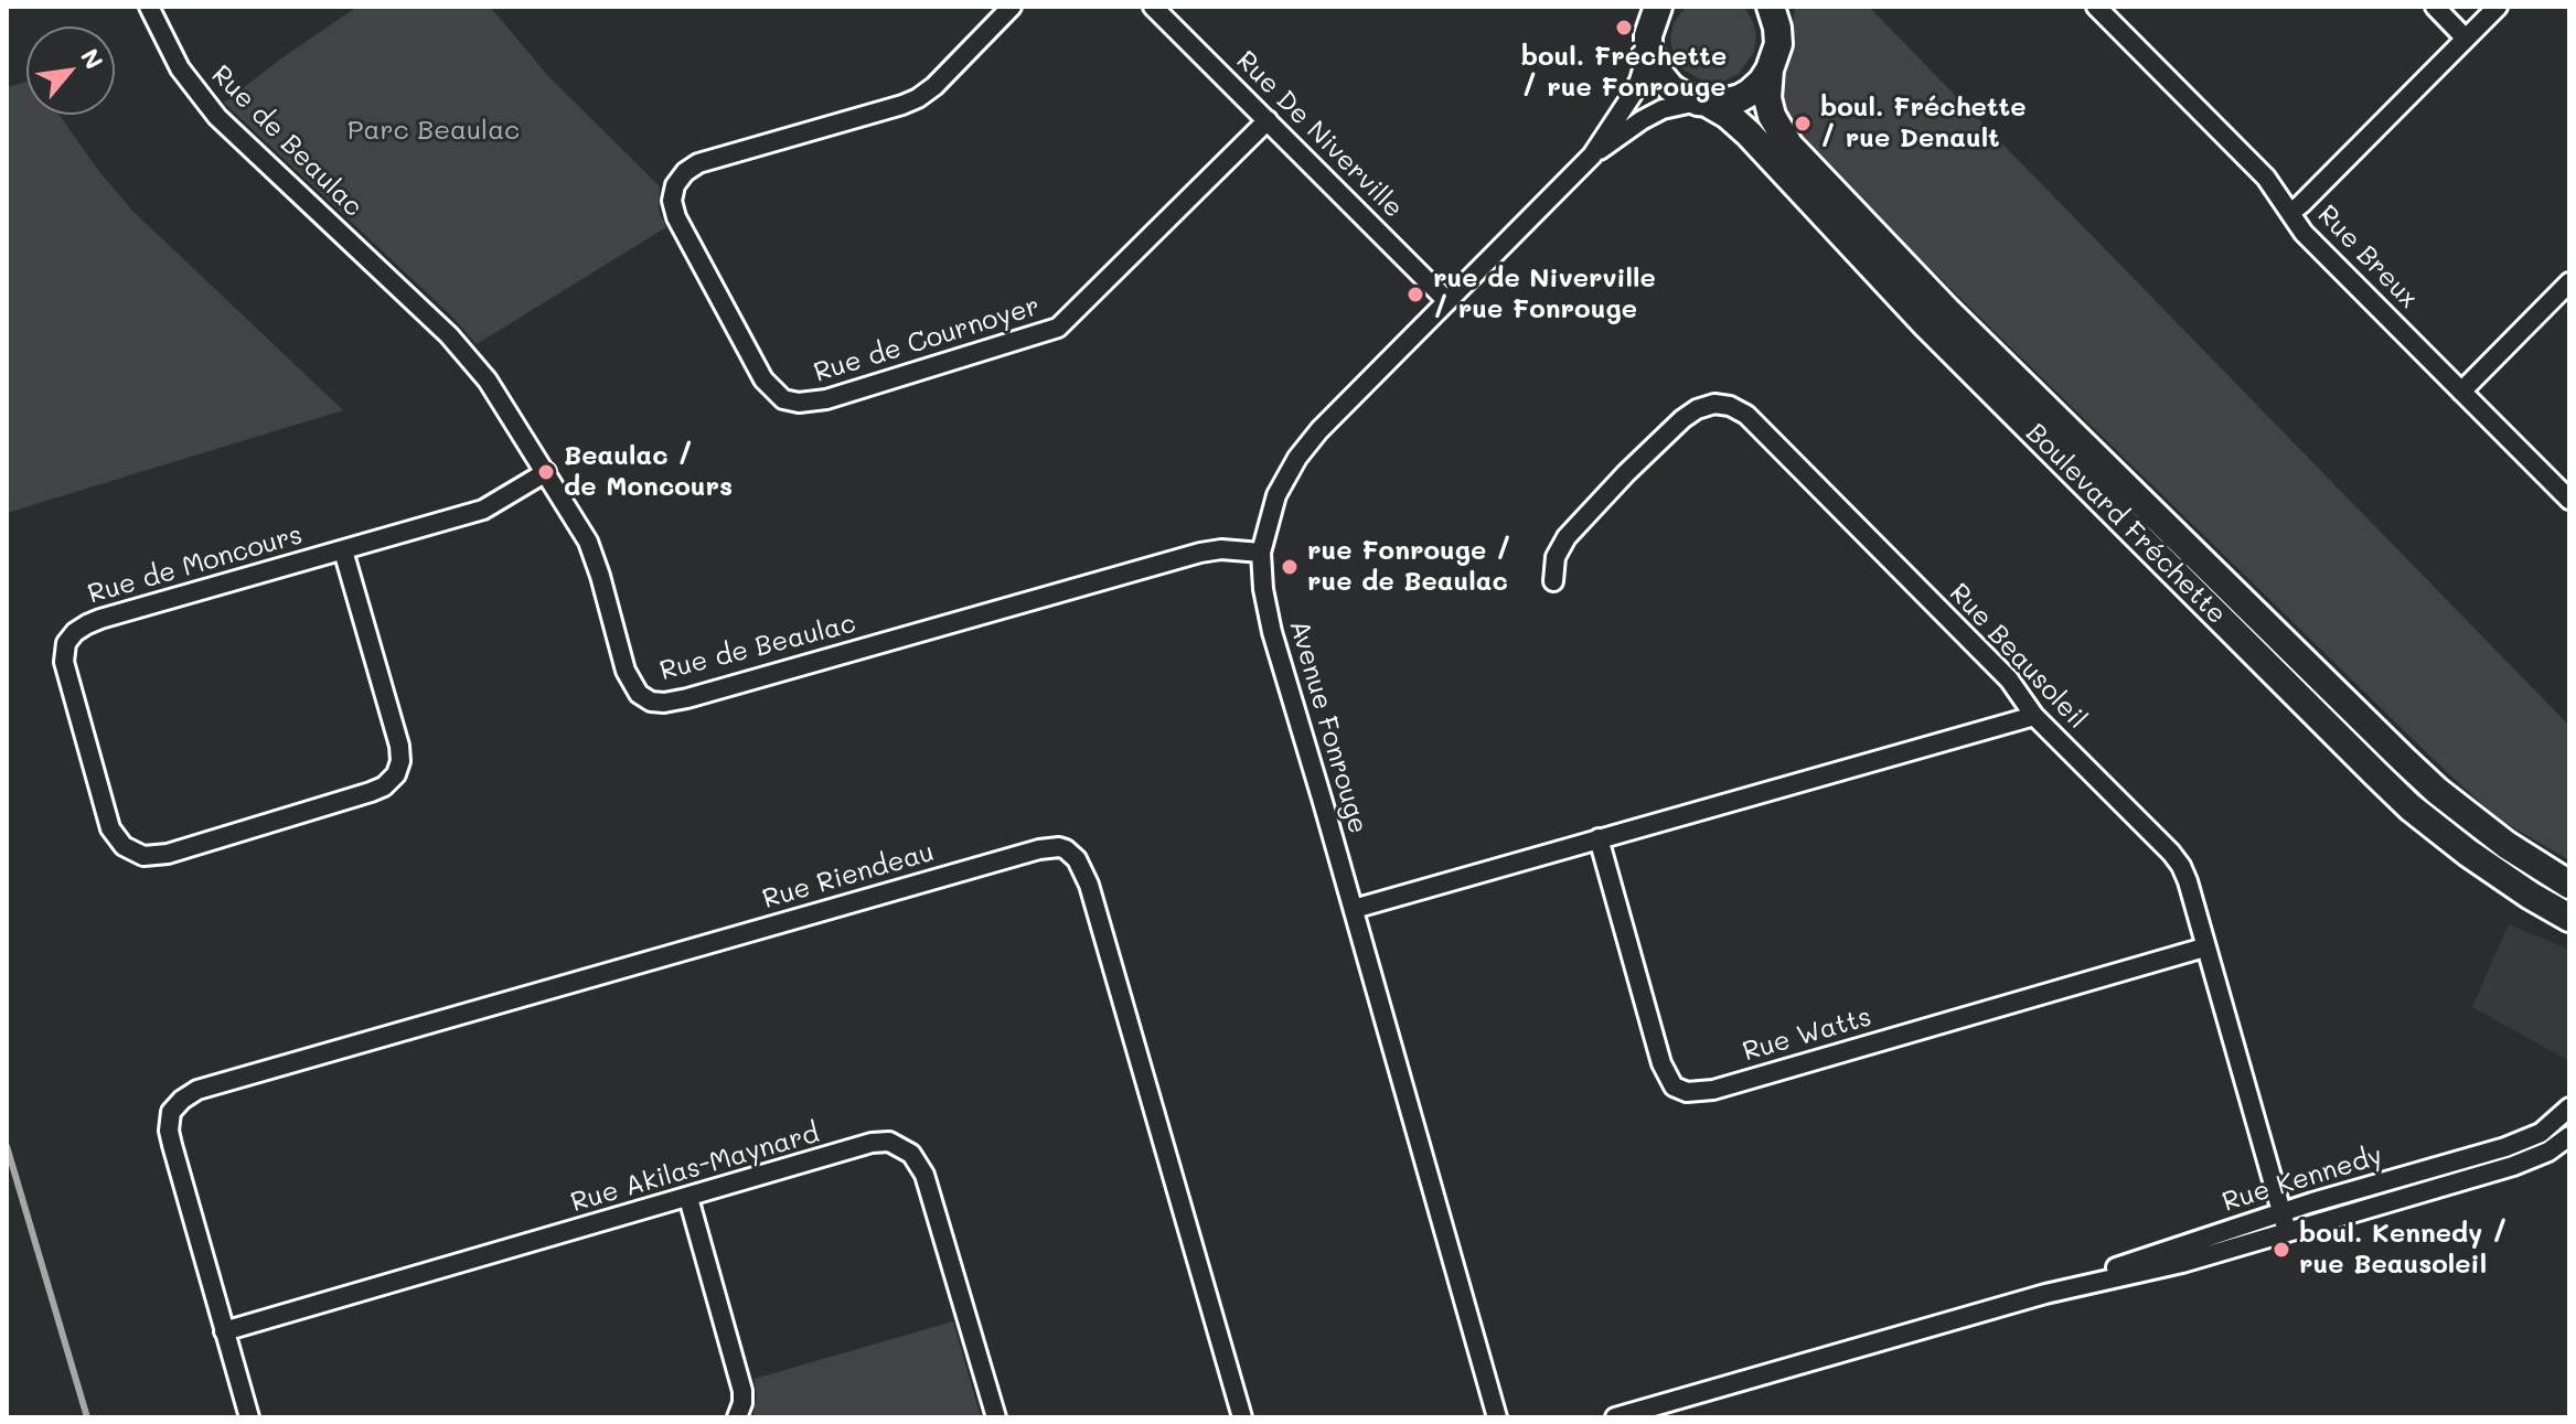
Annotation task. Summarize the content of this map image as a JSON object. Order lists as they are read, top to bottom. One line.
{"streets":{"main road":["Boulevard Fréchette"],"street":["Rue De Niverville","Rue de Beaulac","Rue Breux","Rue de Cournoyer","Rue de Moncours","Rue Beausoleil","Avenue Fonrouge","Rue Riendeau","Rue Watts","Rue Akilas-Maynard","Rue Kennedy"]},"crossings":[["Rue De Niverville","Rue de Cournoyer"],["Rue De Niverville","Avenue Fonrouge"],["Rue de Beaulac","Rue de Moncours"],["Rue de Beaulac","Avenue Fonrouge"],["Rue Beausoleil","Rue Watts"],["Rue Beausoleil","Rue Kennedy"],["Rue Riendeau","Rue Akilas-Maynard"]],"parks":["Parc Beaulac"],"places":["boul. Fréchette / rue Fonrouge","boul. Fréchette / rue Denault","rue de Niverville / rue Fonrouge","Beaulac / de Moncours","rue Fonrouge / rue de Beaulac","boul. Kennedy / rue Beausoleil"],"north":"top right"}
